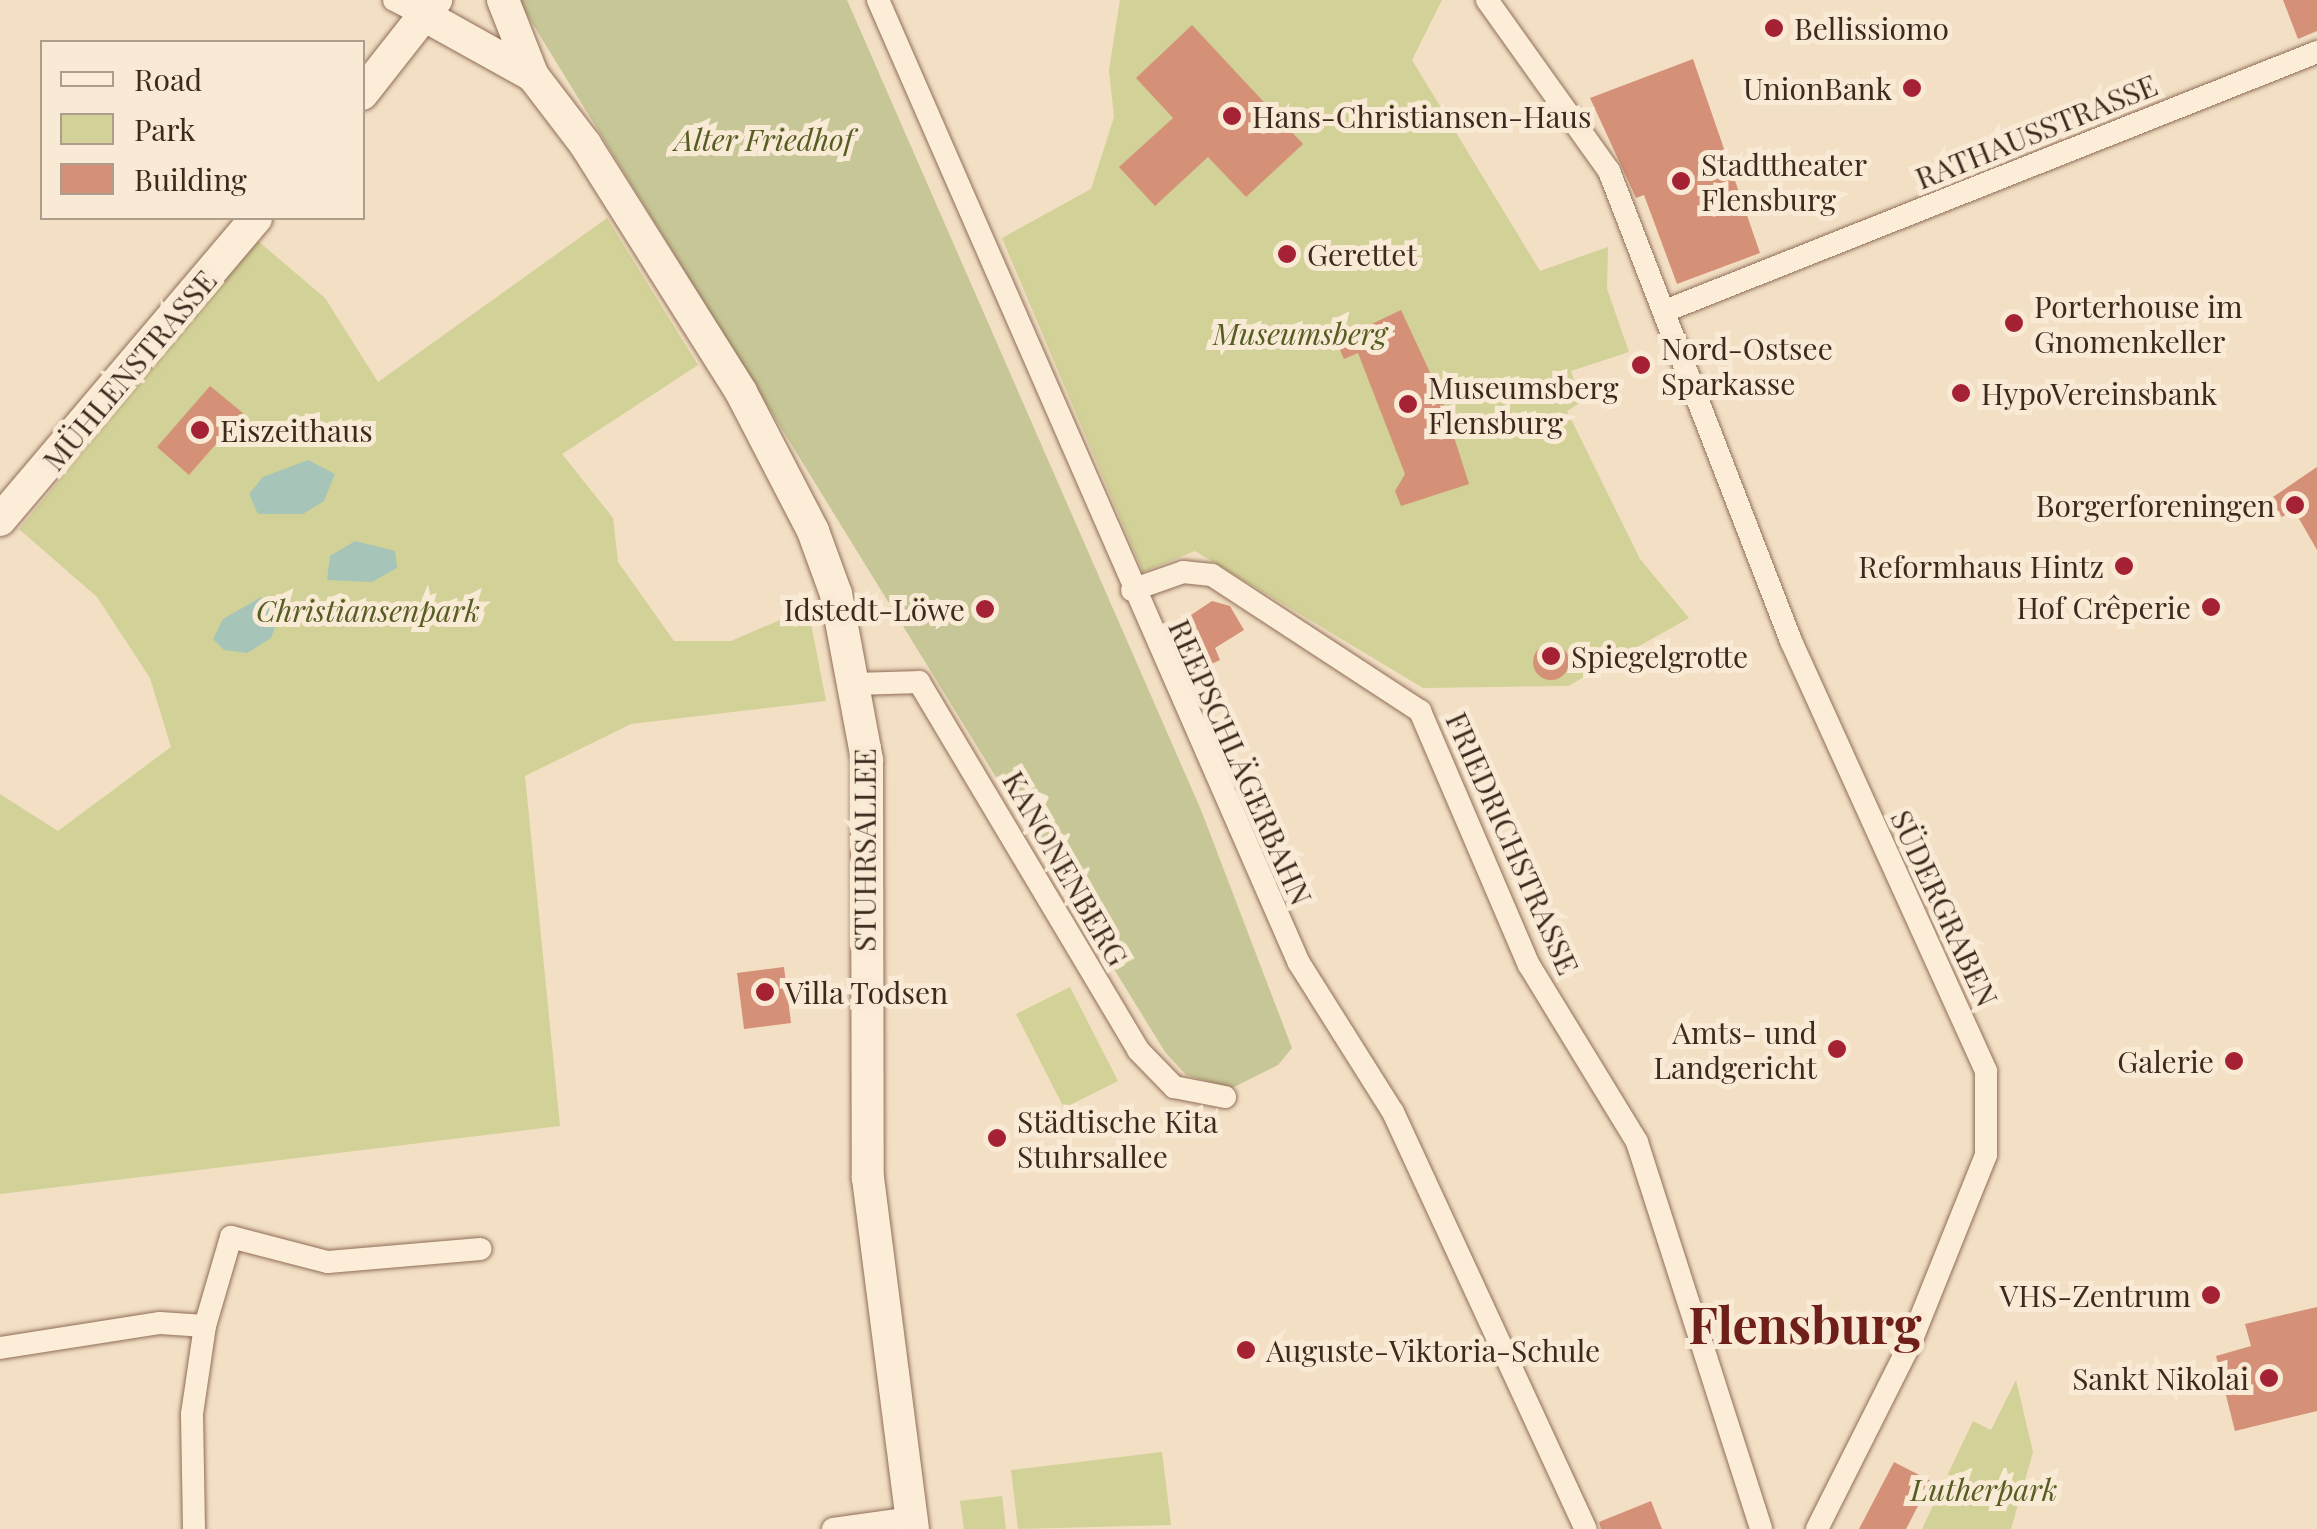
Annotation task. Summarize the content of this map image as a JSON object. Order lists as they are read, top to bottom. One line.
{"streets":{"main road":["MÜHLENSTRASSE","STUHRSALLEE"],"street":["RATHAUSSTRASSE","REEPSCHLÄGERBAHN","FRIEDRICHSTRASSE","KANONENBERG","SÜDERGRABEN"]},"crossings":[["RATHAUSSTRASSE","SÜDERGRABEN"],["REEPSCHLÄGERBAHN","FRIEDRICHSTRASSE"],["STUHRSALLEE","KANONENBERG"]],"districts":["Flensburg"],"parks":["Alter Friedhof","Museumsberg","Christiansenpark","Lutherpark"],"places":["Bellissiomo","UnionBank","Hans-Christiansen-Haus","Stadttheater Flensburg","Gerettet","Porterhouse im Gnomenkeller","Nord-Ostsee Sparkasse","HypoVereinsbank","Museumsberg Flensburg","Eiszeithaus","Borgerforeningen","Reformhaus Hintz","Hof Crêperie","Idstedt-Löwe","Spiegelgrotte","Villa Todsen","Amts- und Landgericht","Galerie","Städtische Kita Stuhrsallee","VHS-Zentrum","Auguste-Viktoria-Schule","Sankt Nikolai"],"legend":["Road","Park","Building"]}
